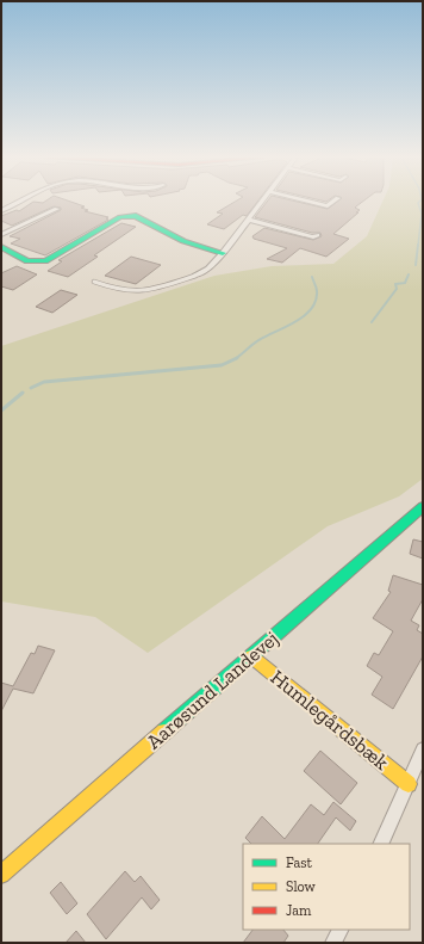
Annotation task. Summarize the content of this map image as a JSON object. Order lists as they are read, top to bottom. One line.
{"streets":{"street":["Aarøsund Landevej","Humlegårdsbæk"]},"crossings":[["Aarøsund Landevej","Humlegårdsbæk"]],"legend":["Fast","Slow","Jam"]}
